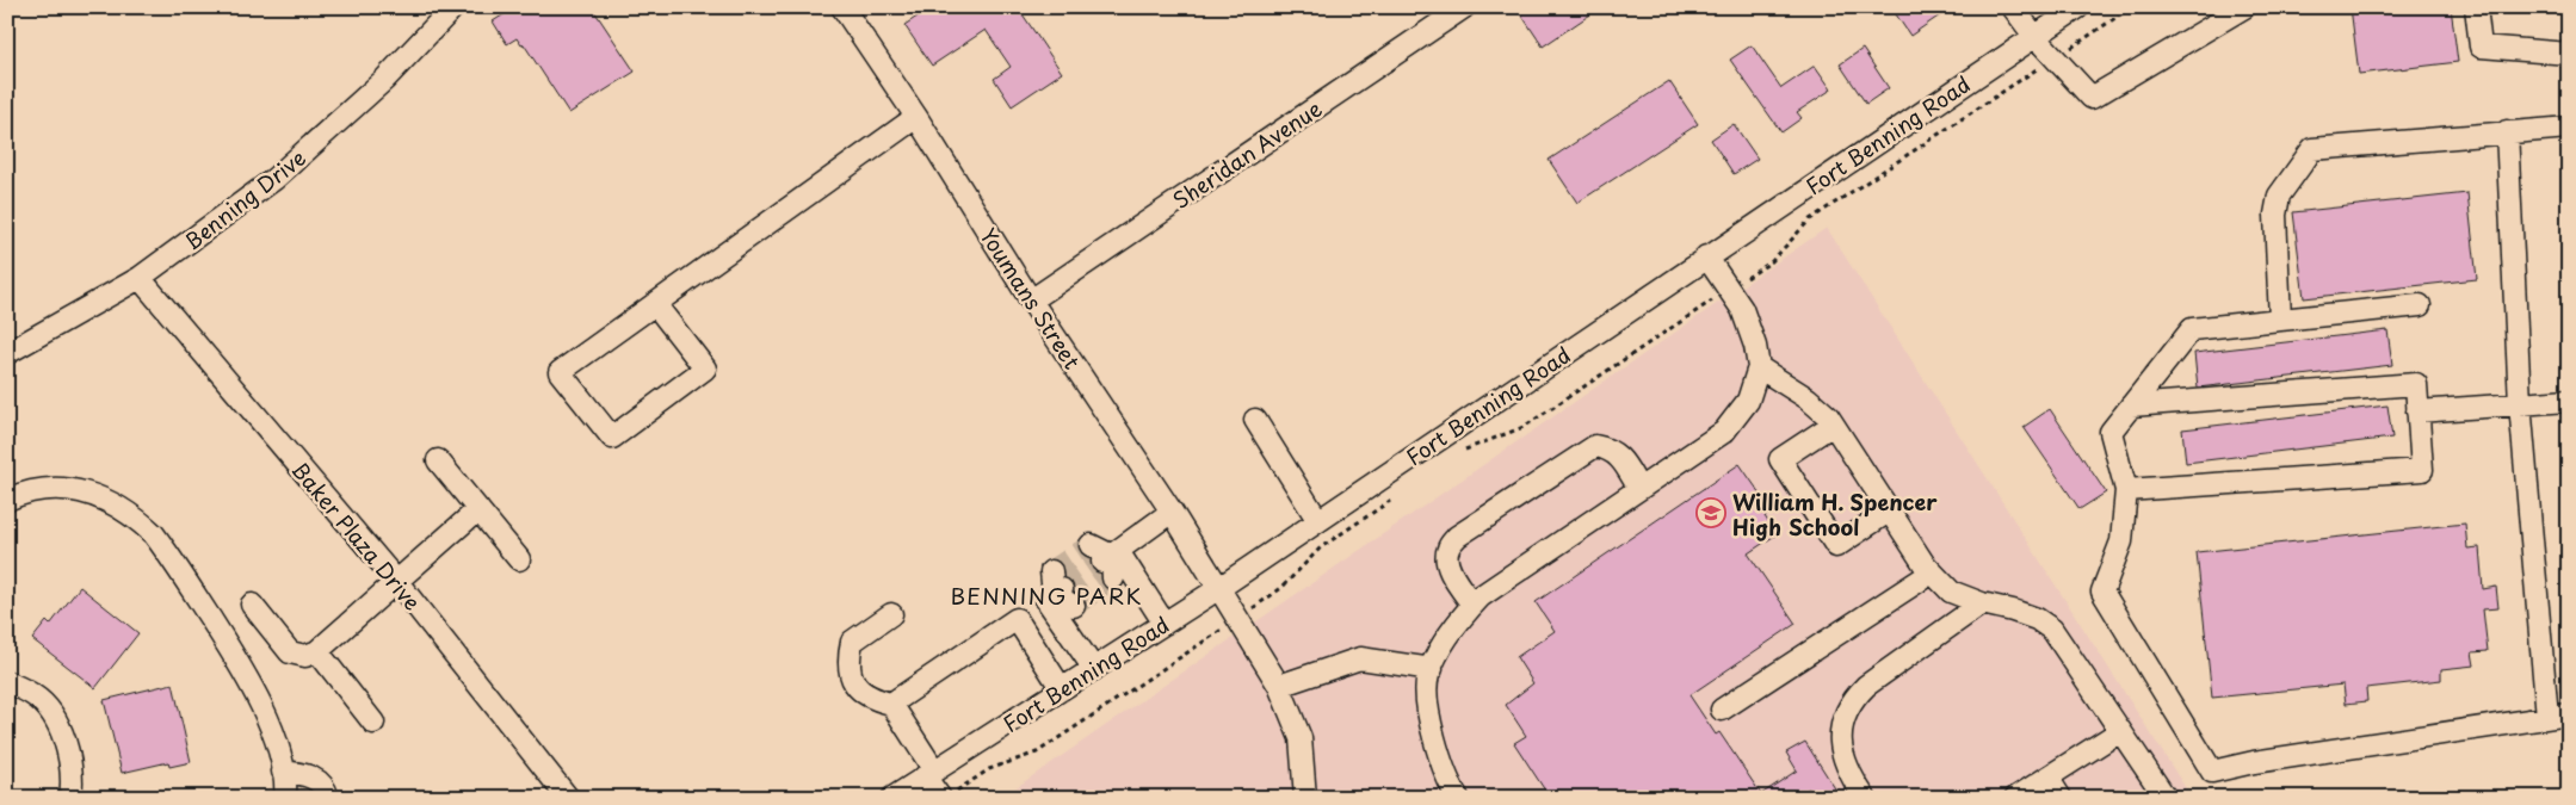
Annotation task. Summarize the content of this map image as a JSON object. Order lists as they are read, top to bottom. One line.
{"streets":{"street":["Fort Benning Road","Sheridan Avenue","Benning Drive","Youmans Street","Baker Plaza Drive"]},"crossings":[["Fort Benning Road","Youmans Street"],["Sheridan Avenue","Youmans Street"],["Benning Drive","Baker Plaza Drive"]],"districts":["BENNING PARK"],"places":{"school or university":["William H. Spencer High School"]}}
